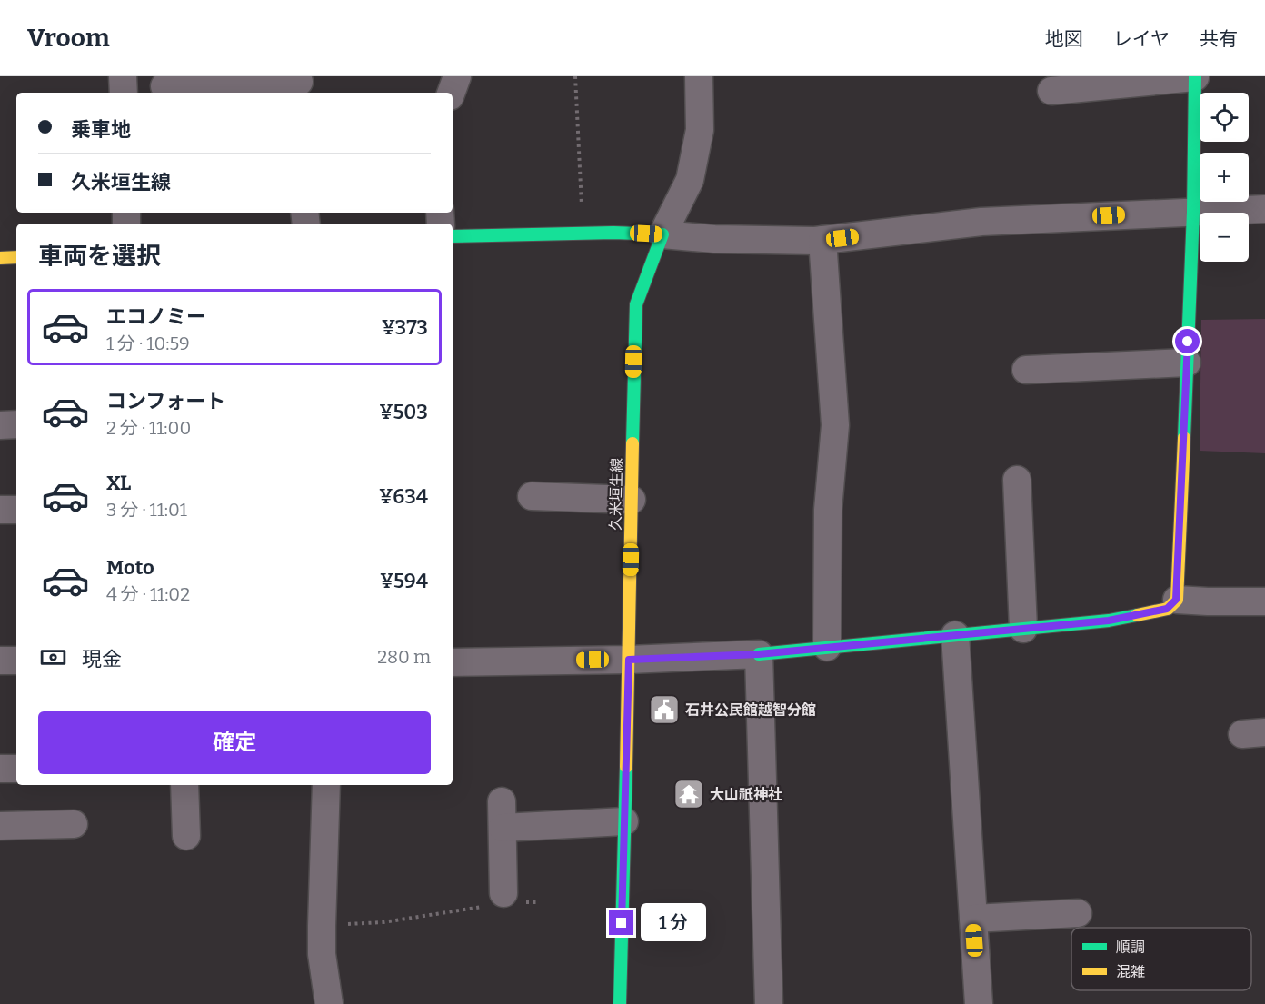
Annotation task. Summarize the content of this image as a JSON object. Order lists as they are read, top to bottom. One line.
{"streets":{"main road":["久米垣生線"]},"places":{"public building":["石井公民館越智分館"],"temple":["大山祇神社"]},"legend":["順調","混雑"],"page":{"header":"Vroom","nav":["地図","レイヤ","共有"],"map_buttons":["+","−"],"banner":["乗車地","久米垣生線"],"heading":"車両を選択","list":[{"name":"エコノミー","note":"1 分 · 10:59","value":"¥373"},{"name":"コンフォート","note":"2 分 · 11:00","value":"¥503"},{"name":"XL","note":"3 分 · 11:01","value":"¥634"},{"name":"Moto","note":"4 分 · 11:02","value":"¥594"}],"pay":["現金","280 m"],"buttons":"確定","bubble":"1 分"}}
